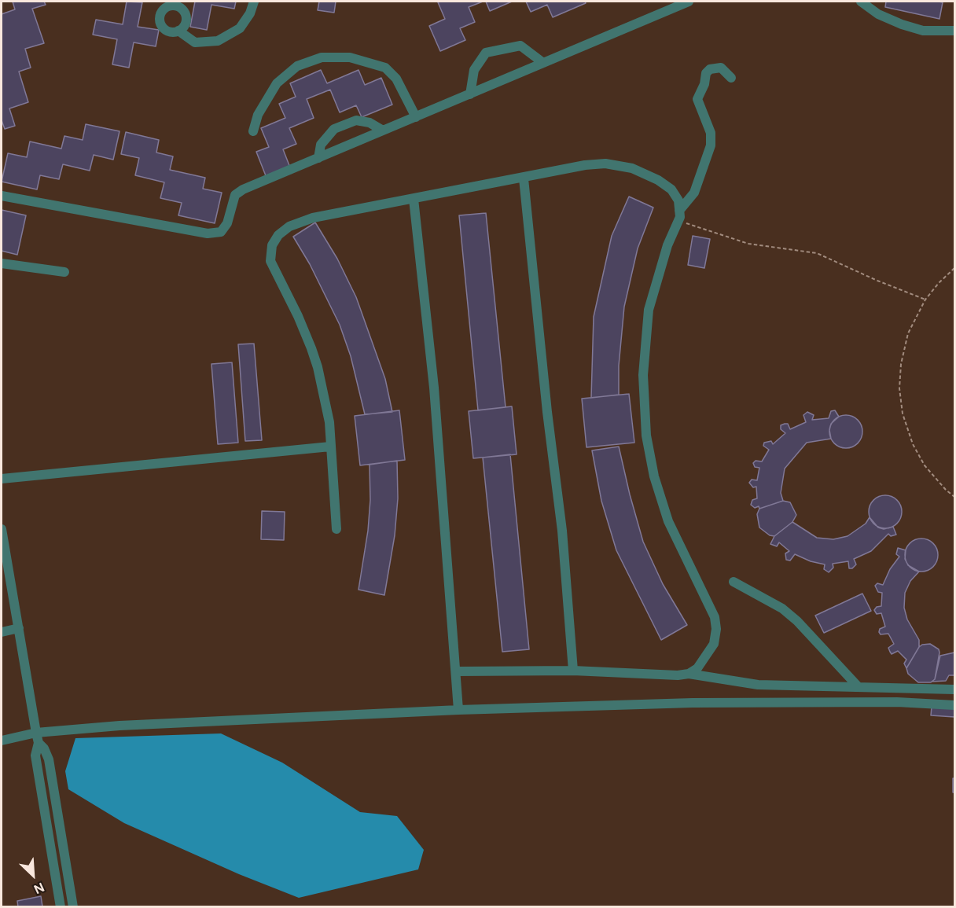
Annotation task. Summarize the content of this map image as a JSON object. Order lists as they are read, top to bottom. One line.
{"north":"bottom right"}
